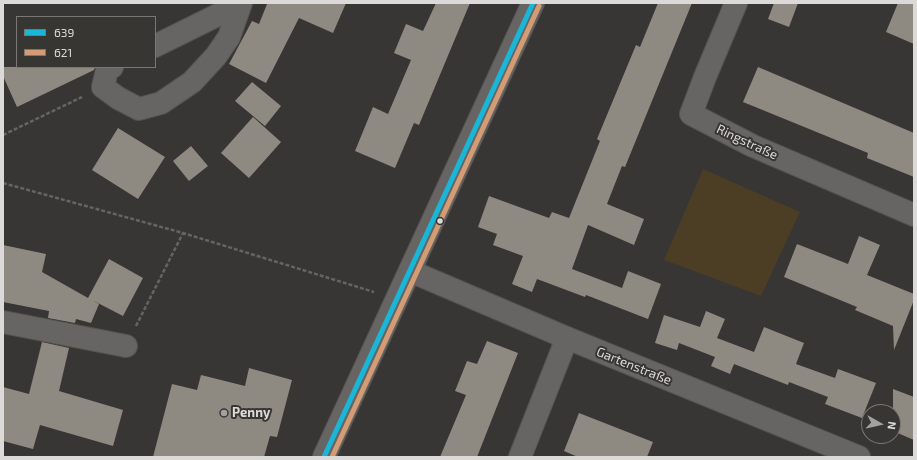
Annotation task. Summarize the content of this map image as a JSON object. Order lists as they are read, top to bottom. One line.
{"streets":{"street":["Ringstraße","Gartenstraße"]},"places":["Penny"],"lines":["transit line 639","transit line 621"],"legend":["639","621"],"north":"right"}
